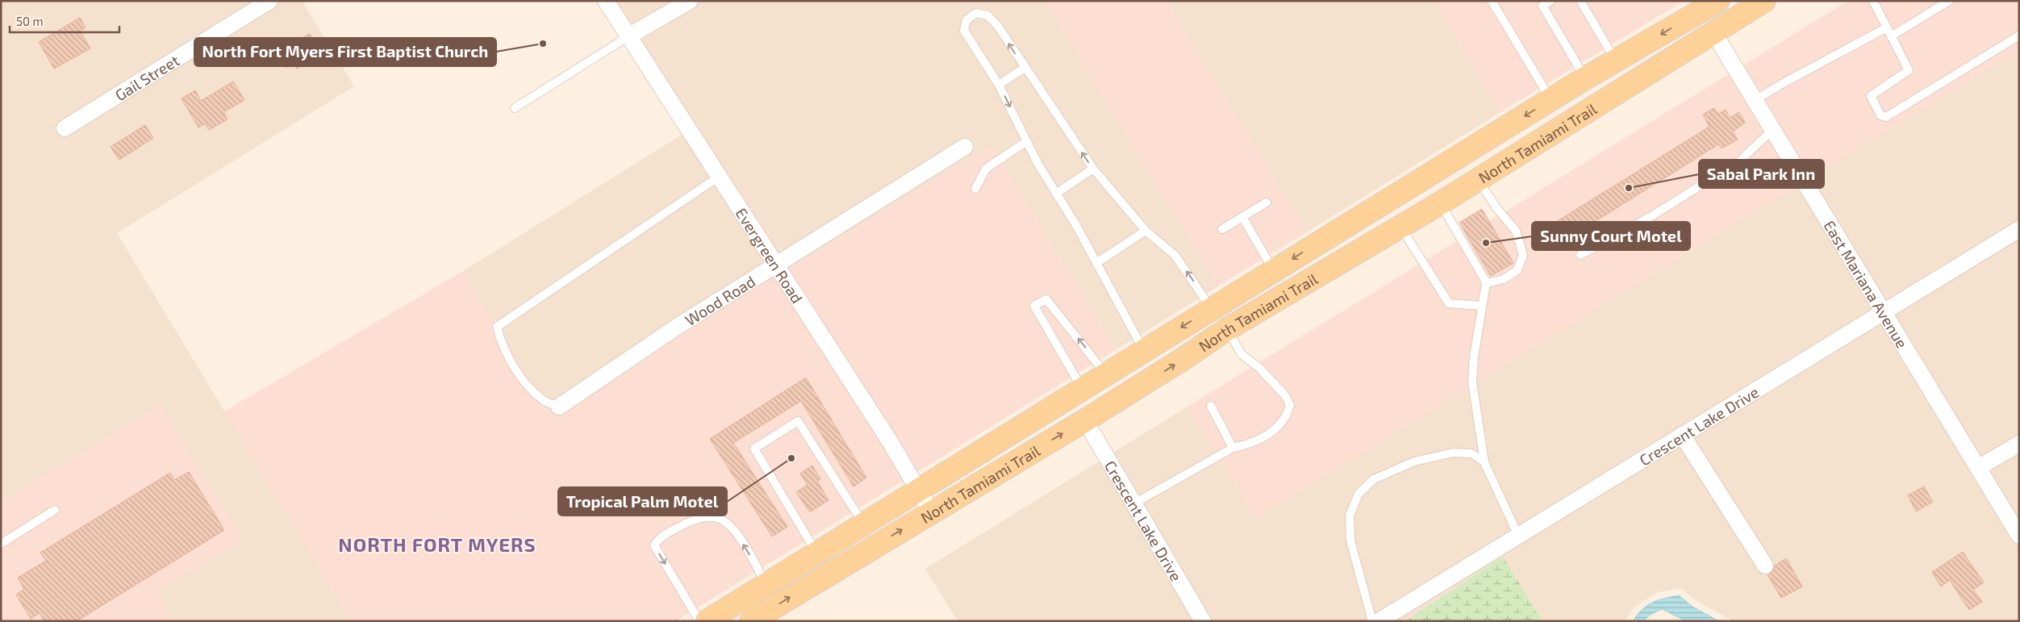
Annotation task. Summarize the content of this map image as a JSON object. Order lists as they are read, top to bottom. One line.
{"streets":{"main road":["North Tamiami Trail"],"street":["Gail Street","Evergreen Road","East Mariana Avenue","Wood Road","Crescent Lake Drive"]},"crossings":[["North Tamiami Trail","Evergreen Road"],["North Tamiami Trail","East Mariana Avenue"],["North Tamiami Trail","Crescent Lake Drive"],["Evergreen Road","Wood Road"],["East Mariana Avenue","Crescent Lake Drive"]],"districts":["NORTH FORT MYERS"],"places":["North Fort Myers First Baptist Church","Sabal Park Inn","Sunny Court Motel","Tropical Palm Motel"],"scale_bar":"50 m"}
